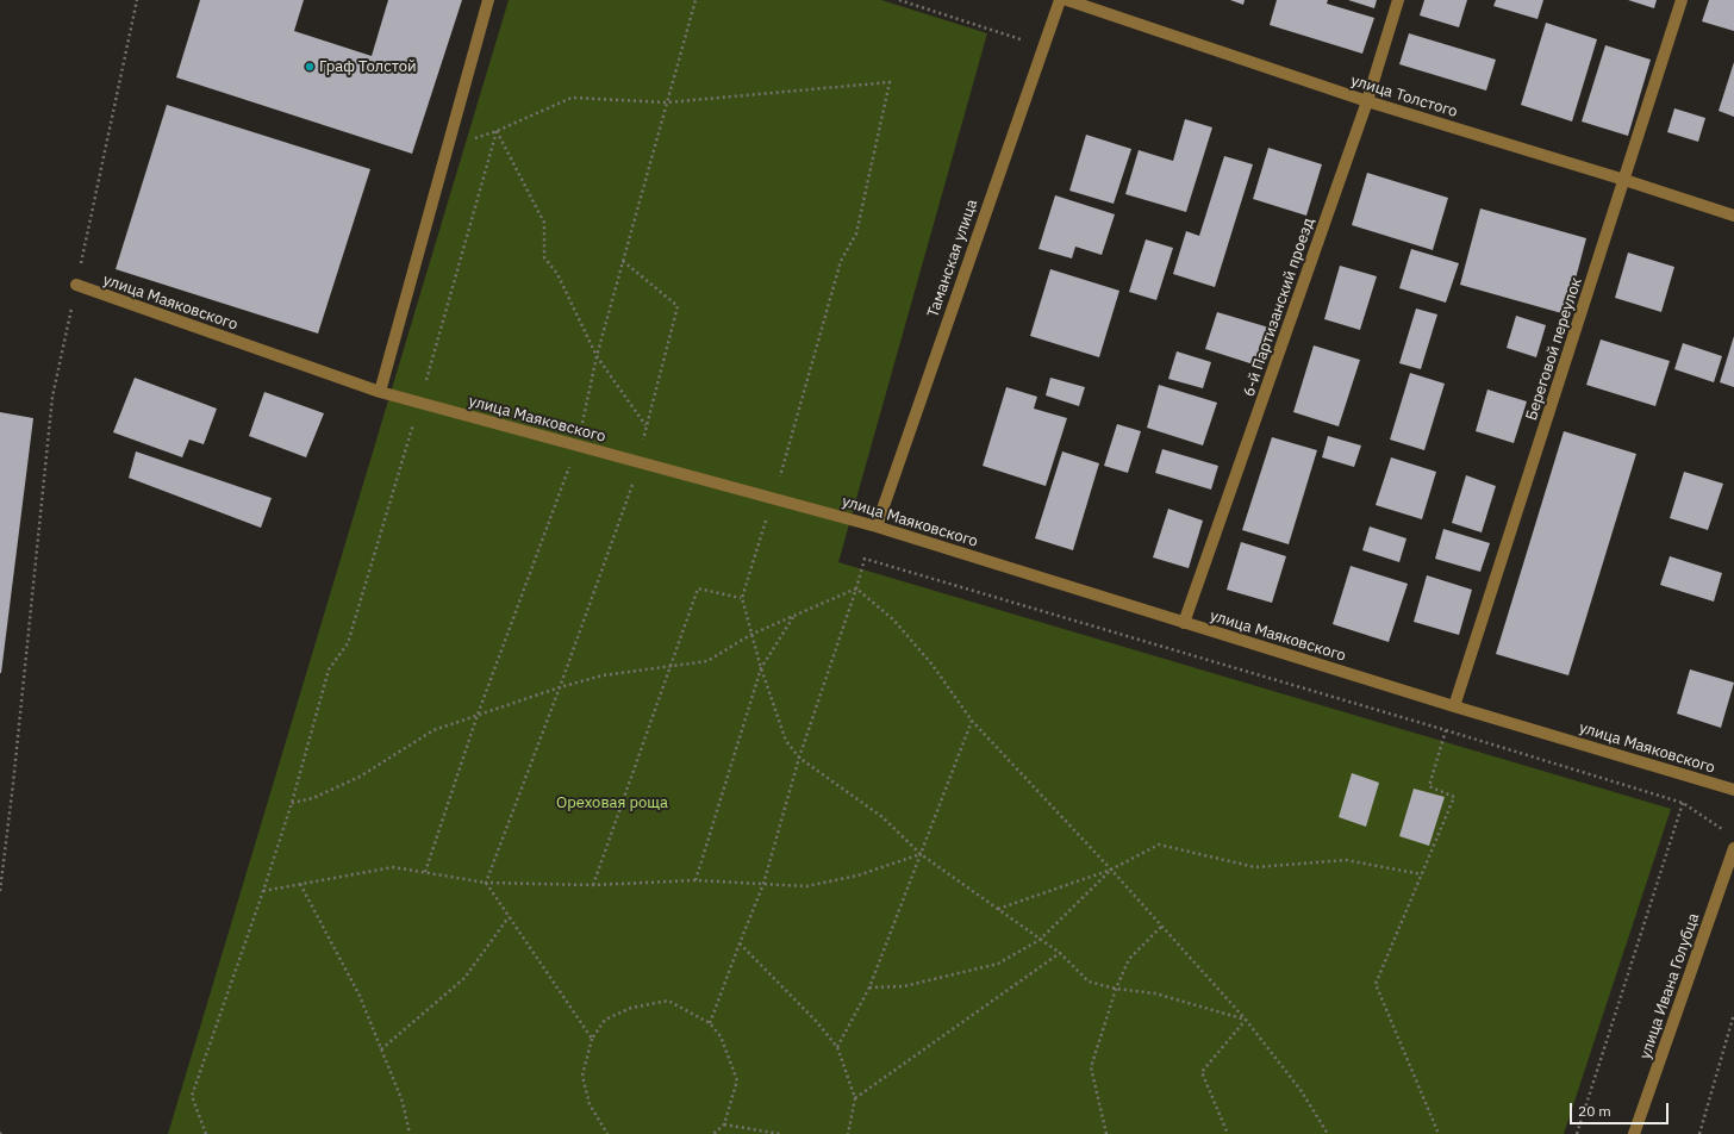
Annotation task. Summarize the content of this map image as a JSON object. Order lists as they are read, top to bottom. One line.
{"streets":{"street":["улица Толстого","Таманская улица","улица Маяковского","6-й Партизанский проезд","Береговой переулок","улица Ивана Голубца"]},"crossings":[["улица Толстого","6-й Партизанский проезд"],["улица Толстого","Береговой переулок"],["Таманская улица","улица Маяковского"],["улица Маяковского","6-й Партизанский проезд"],["улица Маяковского","Береговой переулок"]],"parks":["Ореховая роща"],"places":["Граф Толстой"],"scale_bar":"20 m"}
